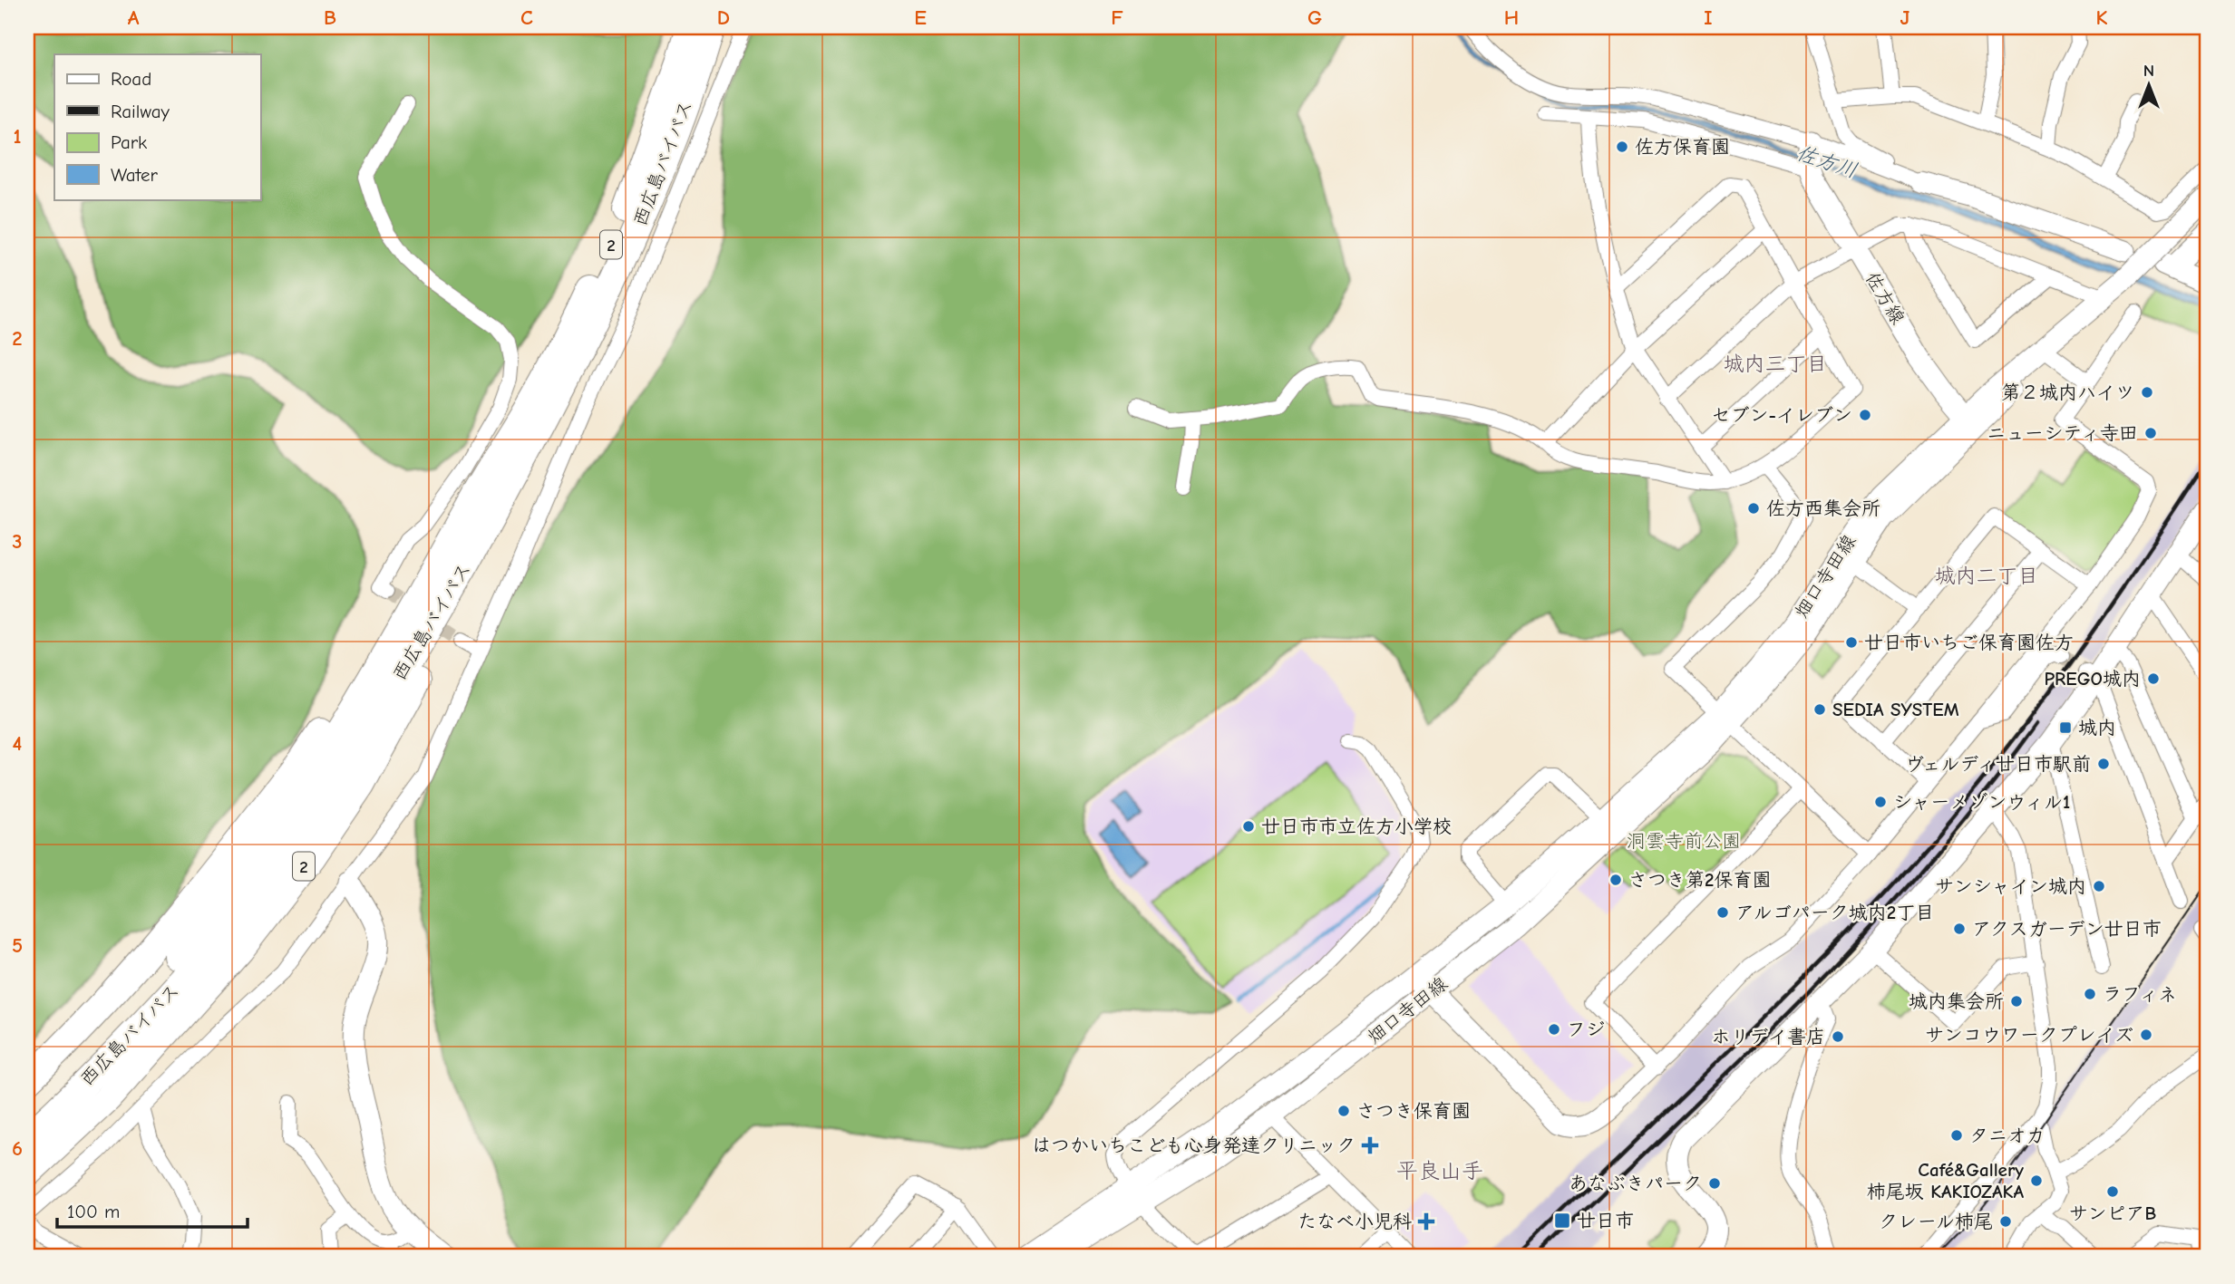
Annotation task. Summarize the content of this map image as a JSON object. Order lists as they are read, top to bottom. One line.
{"streets":{"highway":["西広島バイパス","2"],"street":["佐方線","畑口寺田線"]},"crossings":[["西広島バイパス","2"],["佐方線","畑口寺田線"]],"districts":["城内三丁目","城内二丁目","平良山手"],"water":["佐方川"],"parks":["洞雲寺前公園"],"places":{"other":["佐方保育園","第２城内ハイツ","セブン-イレブン","ニューシティ寺田","佐方西集会所","廿日市いちご保育園佐方","PREGO城内","SEDIA SYSTEM","ヴェルディ廿日市駅前","シャーメゾンウィル1","廿日市市立佐方小学校","さつき第2保育園","サンシャイン城内","アルゴパーク城内2丁目","アクスガーデン廿日市","ラフィネ","城内集会所","フジ","サンコウワークプレイズ","ホリデイ書店","さつき保育園","タニオカ","Café&Gallery 柿尾坂 KAKIOZAKA","あなぶきパーク","サンピアB","クレール柿尾"],"transit":["城内","廿日市"],"health":["はつかいちこども心身発達クリニック","たなべ小児科"]},"legend":["Road","Railway","Park","Water"],"scale_bar":"100 m","north":"top","grid":{"columns":["A","B","C","D","E","F","G","H","I","J","K"],"rows":["1","2","3","4","5","6"]}}
